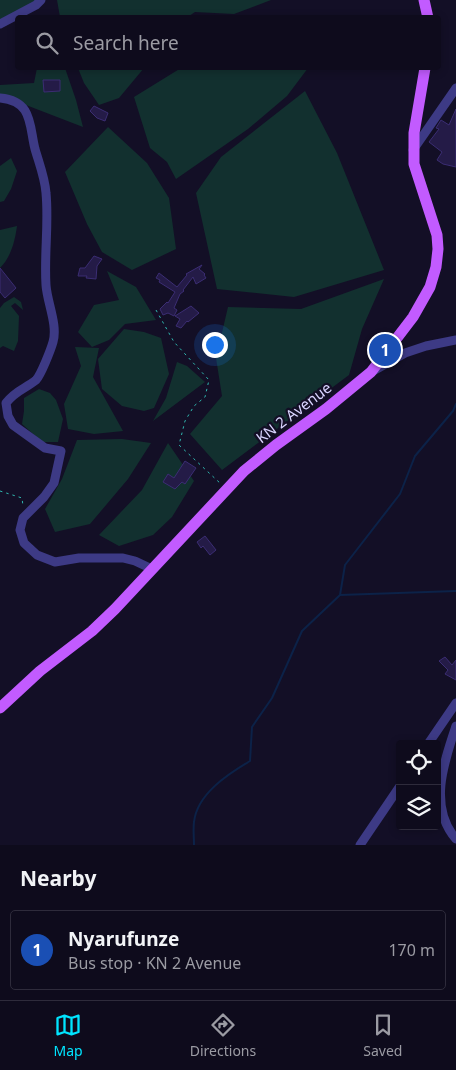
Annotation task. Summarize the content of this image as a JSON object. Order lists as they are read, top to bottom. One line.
{"streets":{"main road":["KN 2 Avenue"]},"page":{"search":"Search here","pins":"1","heading":"Nearby","list":[{"mark":"1","name":"Nyarufunze","note":"Bus stop · KN 2 Avenue","value":"170 m"}],"nav":["Map","Directions","Saved"]}}
